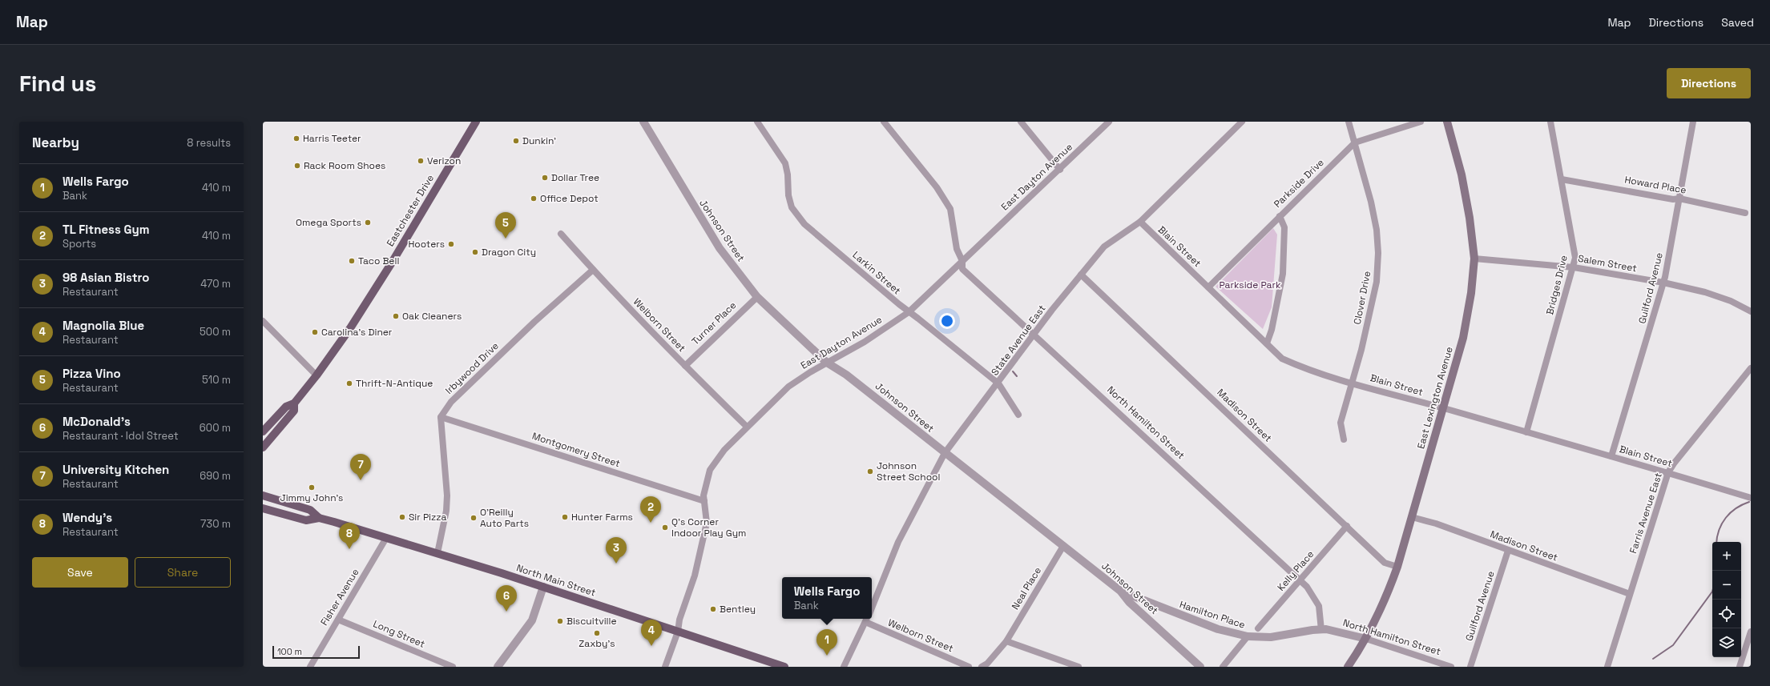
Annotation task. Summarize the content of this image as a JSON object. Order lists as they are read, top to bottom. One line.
{"streets":{"main road":["Eastchester Drive","East Lexington Avenue","North Main Street"],"street":["East Dayton Avenue","Parkside Drive","Howard Place","Johnson Street","Blain Street","Salem Street","Larkin Street","Bridges Drive","Guilford Avenue","Clover Drive","Turner Place","Welborn Street","State Avenue East","Irbywood Drive","Madison Street","North Hamilton Street","Montgomery Street","Farris Avenue East","Kelly Place","Neal Place","Fisher Avenue","Hamilton Place","Long Street"]},"crossings":[["East Dayton Avenue","Johnson Street"],["East Dayton Avenue","Larkin Street"],["East Dayton Avenue","Welborn Street"],["East Dayton Avenue","North Hamilton Street"],["East Dayton Avenue","Montgomery Street"],["East Dayton Avenue","North Main Street"],["Parkside Drive","Blain Street"],["Parkside Drive","Clover Drive"],["Howard Place","Bridges Drive"],["Howard Place","Guilford Avenue"],["Johnson Street","Turner Place"],["Johnson Street","State Avenue East"],["Johnson Street","Neal Place"],["Johnson Street","Hamilton Place"],["Blain Street","Bridges Drive"],["Blain Street","Guilford Avenue"],["Blain Street","Clover Drive"],["Blain Street","State Avenue East"],["Blain Street","East Lexington Avenue"],["Blain Street","Farris Avenue East"],["Salem Street","Bridges Drive"],["Salem Street","Guilford Avenue"],["Salem Street","East Lexington Avenue"],["Larkin Street","State Avenue East"],["Guilford Avenue","Madison Street"],["Turner Place","Welborn Street"],["Welborn Street","Irbywood Drive"],["State Avenue East","Madison Street"],["State Avenue East","North Hamilton Street"],["Irbywood Drive","Montgomery Street"],["East Lexington Avenue","Madison Street"],["East Lexington Avenue","North Hamilton Street"],["Madison Street","Farris Avenue East"],["Madison Street","Kelly Place"],["North Hamilton Street","Kelly Place"],["North Hamilton Street","Hamilton Place"],["North Main Street","Fisher Avenue"],["Fisher Avenue","Long Street"]],"parks":["Parkside Park"],"places":["Harris Teeter","Dunkin'","Verizon","Rack Room Shoes","Dollar Tree","Office Depot","Omega Sports","Hooters","Dragon City","Taco Bell","Oak Cleaners","Carolina's Diner","Thrift-N-Antique","Johnson Street School","Jimmy John's","Sir Pizza","Hunter Farms","O'Reilly Auto Parts","Q's Corner Indoor Play Gym","Bentley","Biscuitville","Zaxby's"],"scale_bar":"100 m","page":{"header":"Map","nav":["Map","Directions","Saved"],"buttons":["Directions",["Save","Share"]],"title":"Find us","heading":["Nearby","8 results"],"list":[{"mark":"1","name":"Wells Fargo","note":"Bank","value":"410 m"},{"mark":"2","name":"TL Fitness Gym","note":"Sports","value":"410 m"},{"mark":"3","name":"98 Asian Bistro","note":"Restaurant","value":"470 m"},{"mark":"4","name":"Magnolia Blue","note":"Restaurant","value":"500 m"},{"mark":"5","name":"Pizza Vino","note":"Restaurant","value":"510 m"},{"mark":"6","name":"McDonald's","note":"Restaurant · Idol Street","value":"600 m"},{"mark":"7","name":"University Kitchen","note":"Restaurant","value":"690 m"},{"mark":"8","name":"Wendy's","note":"Restaurant","value":"730 m"}],"pins":["5","7","2","8","3","6","4","1"],"map_buttons":["+","−"],"popup":["Wells Fargo","Bank"],"scale":"100 m"}}
